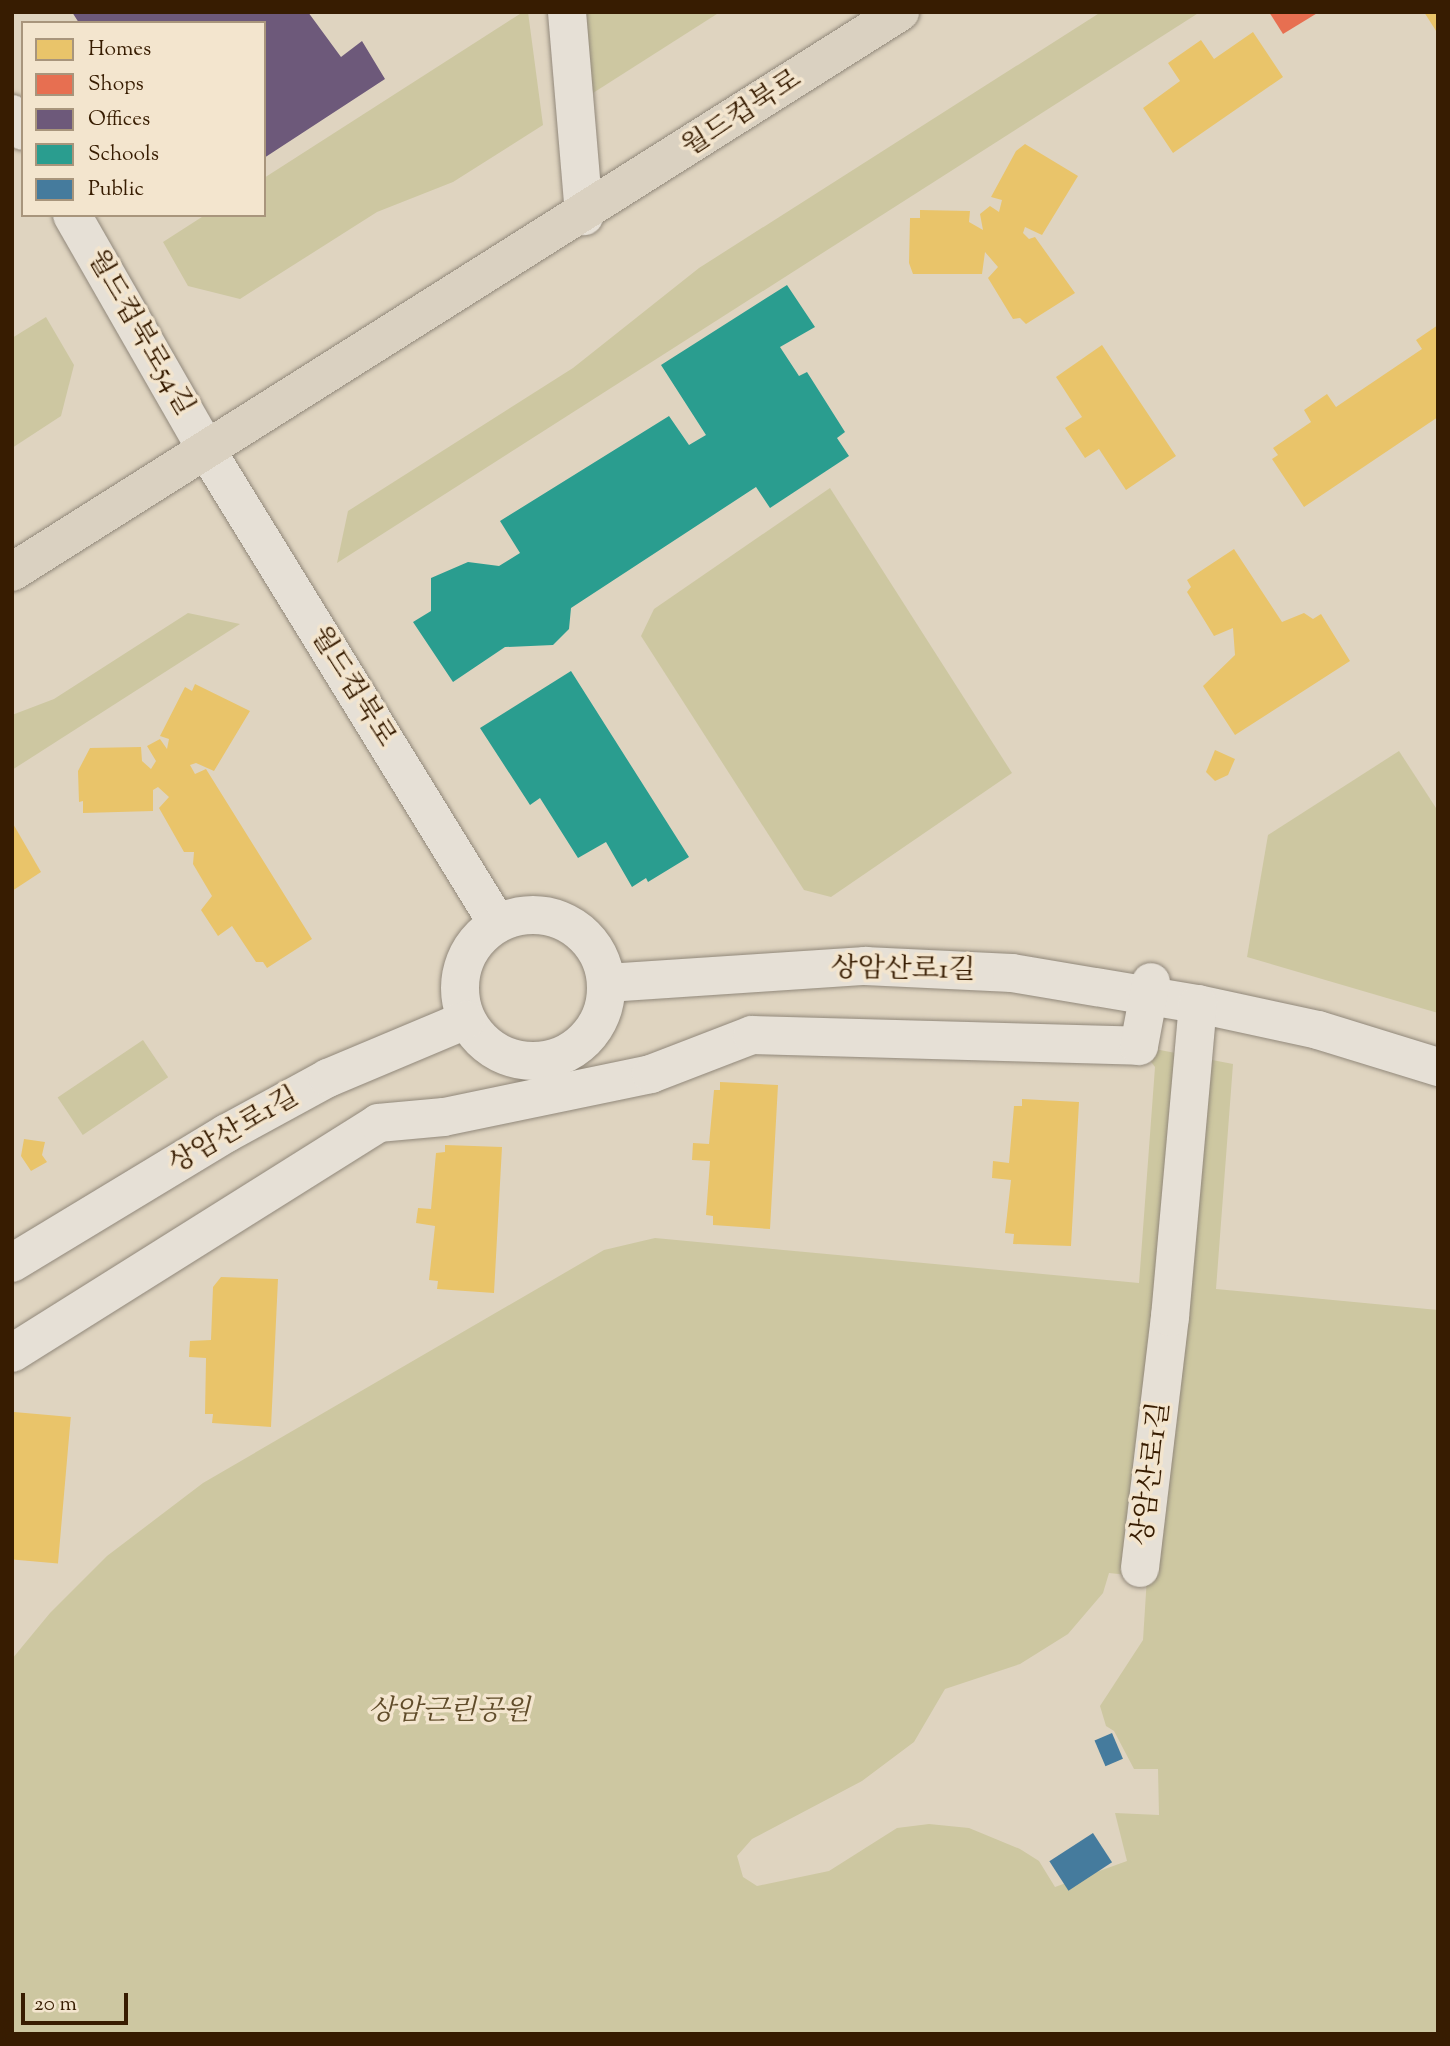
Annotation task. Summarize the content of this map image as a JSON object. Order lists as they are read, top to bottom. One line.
{"streets":{"main road":["월드컵북로"],"street":["월드컵북로54길","상암산로1길"]},"crossings":[["월드컵북로","월드컵북로54길"],["월드컵북로","상암산로1길"]],"parks":["상암근린공원"],"legend":["Homes","Shops","Offices","Schools","Public"],"scale_bar":"20 m"}
